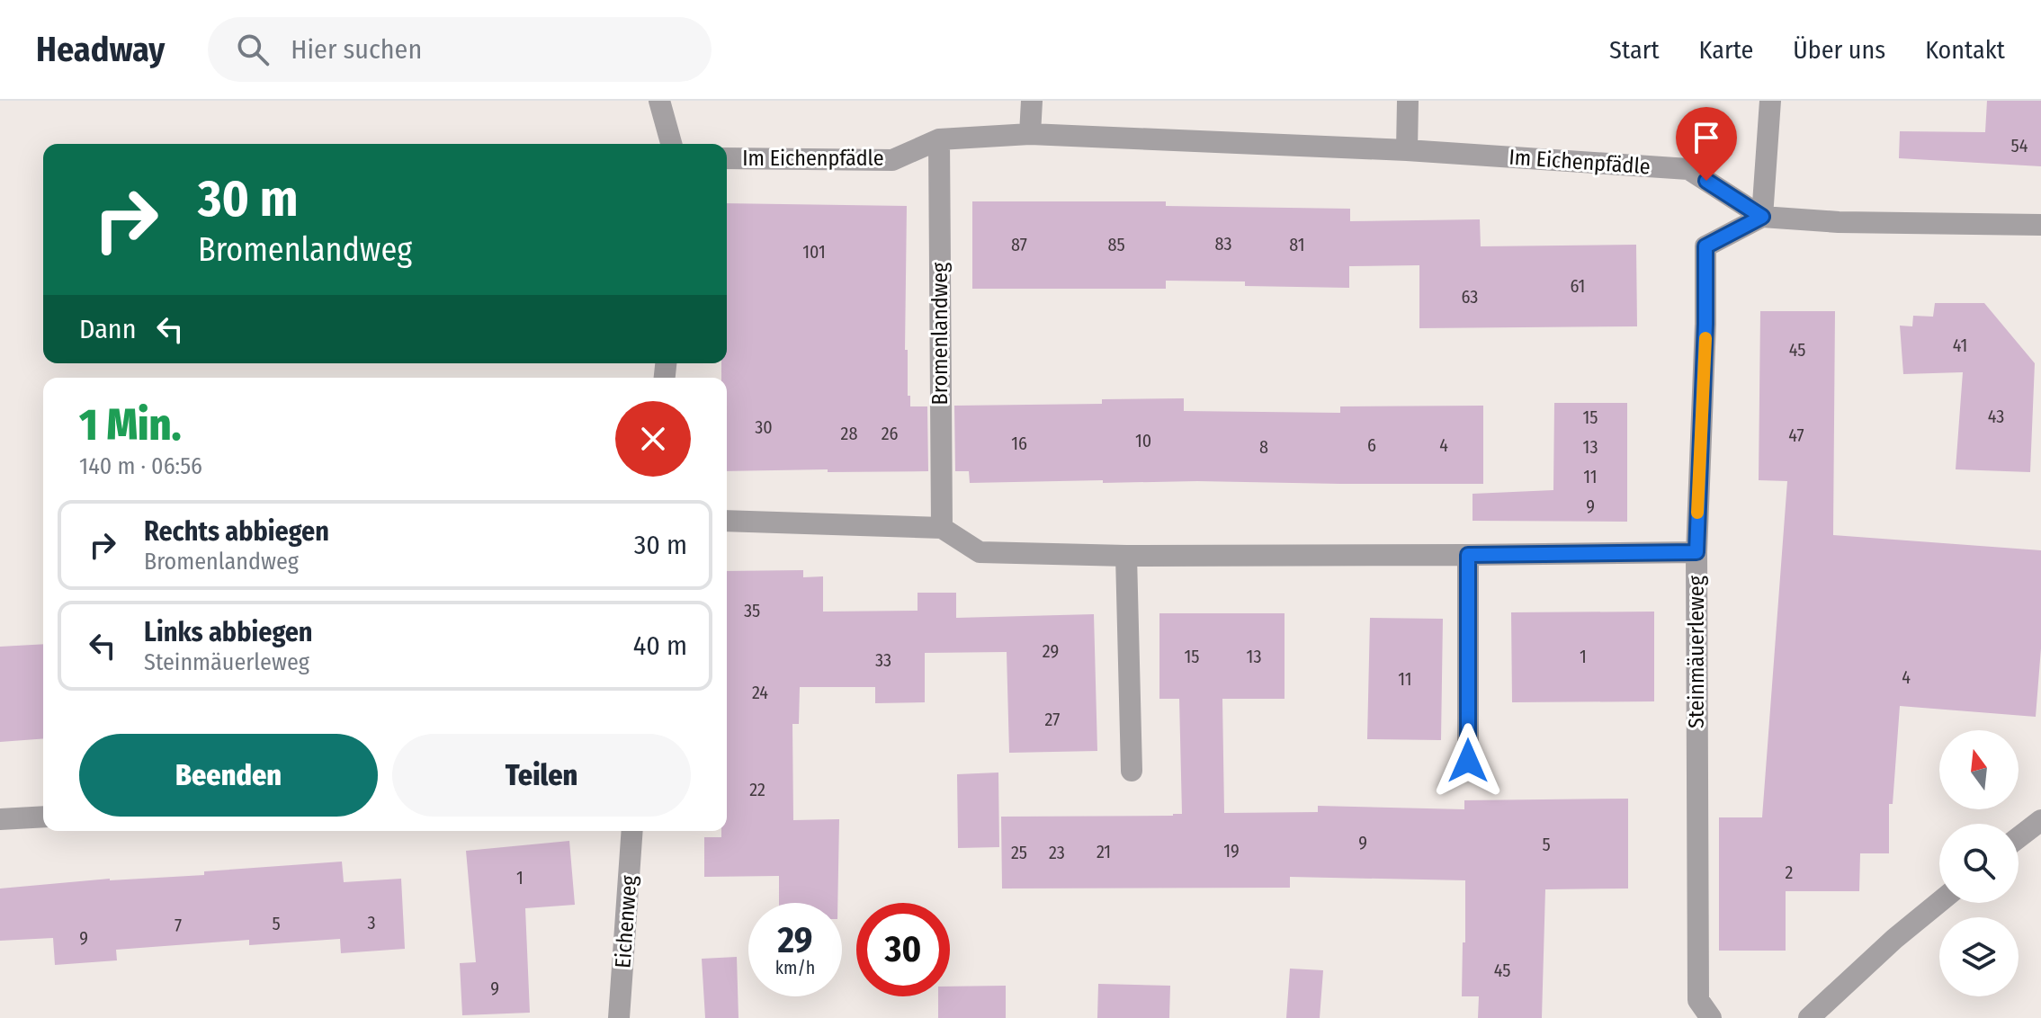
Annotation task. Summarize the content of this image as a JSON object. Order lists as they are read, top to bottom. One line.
{"streets":{"street":["Im Eichenpfädle","Bromenlandweg","Steinmäuerleweg","Eichenweg"]},"crossings":[["Im Eichenpfädle","Bromenlandweg"],["Im Eichenpfädle","Steinmäuerleweg"]],"house_numbers":["54","83","87","85","81","101","61","63","41","45","43","15","30","28","26","47","10","16","6","4","8","13","11","9","35","29","15","13","1","33","4","11","24","27","22","9","5","19","21","25","23","2","1","3","5","7","9","45","9"],"north":"top","page":{"header":"Headway","search":"Hier suchen","nav":["Start","Karte","Über uns","Kontakt"],"turn":["30 m","Bromenlandweg"],"then":"Dann","heading":["1 Min.","140 m · 06:56"],"list":[{"name":"Rechts abbiegen","note":"Bromenlandweg","value":"30 m"},{"name":"Links abbiegen","note":"Steinmäuerleweg","value":"40 m"}],"buttons":["Beenden","Teilen"],"speed":"29 km/h","limit":"30"}}
